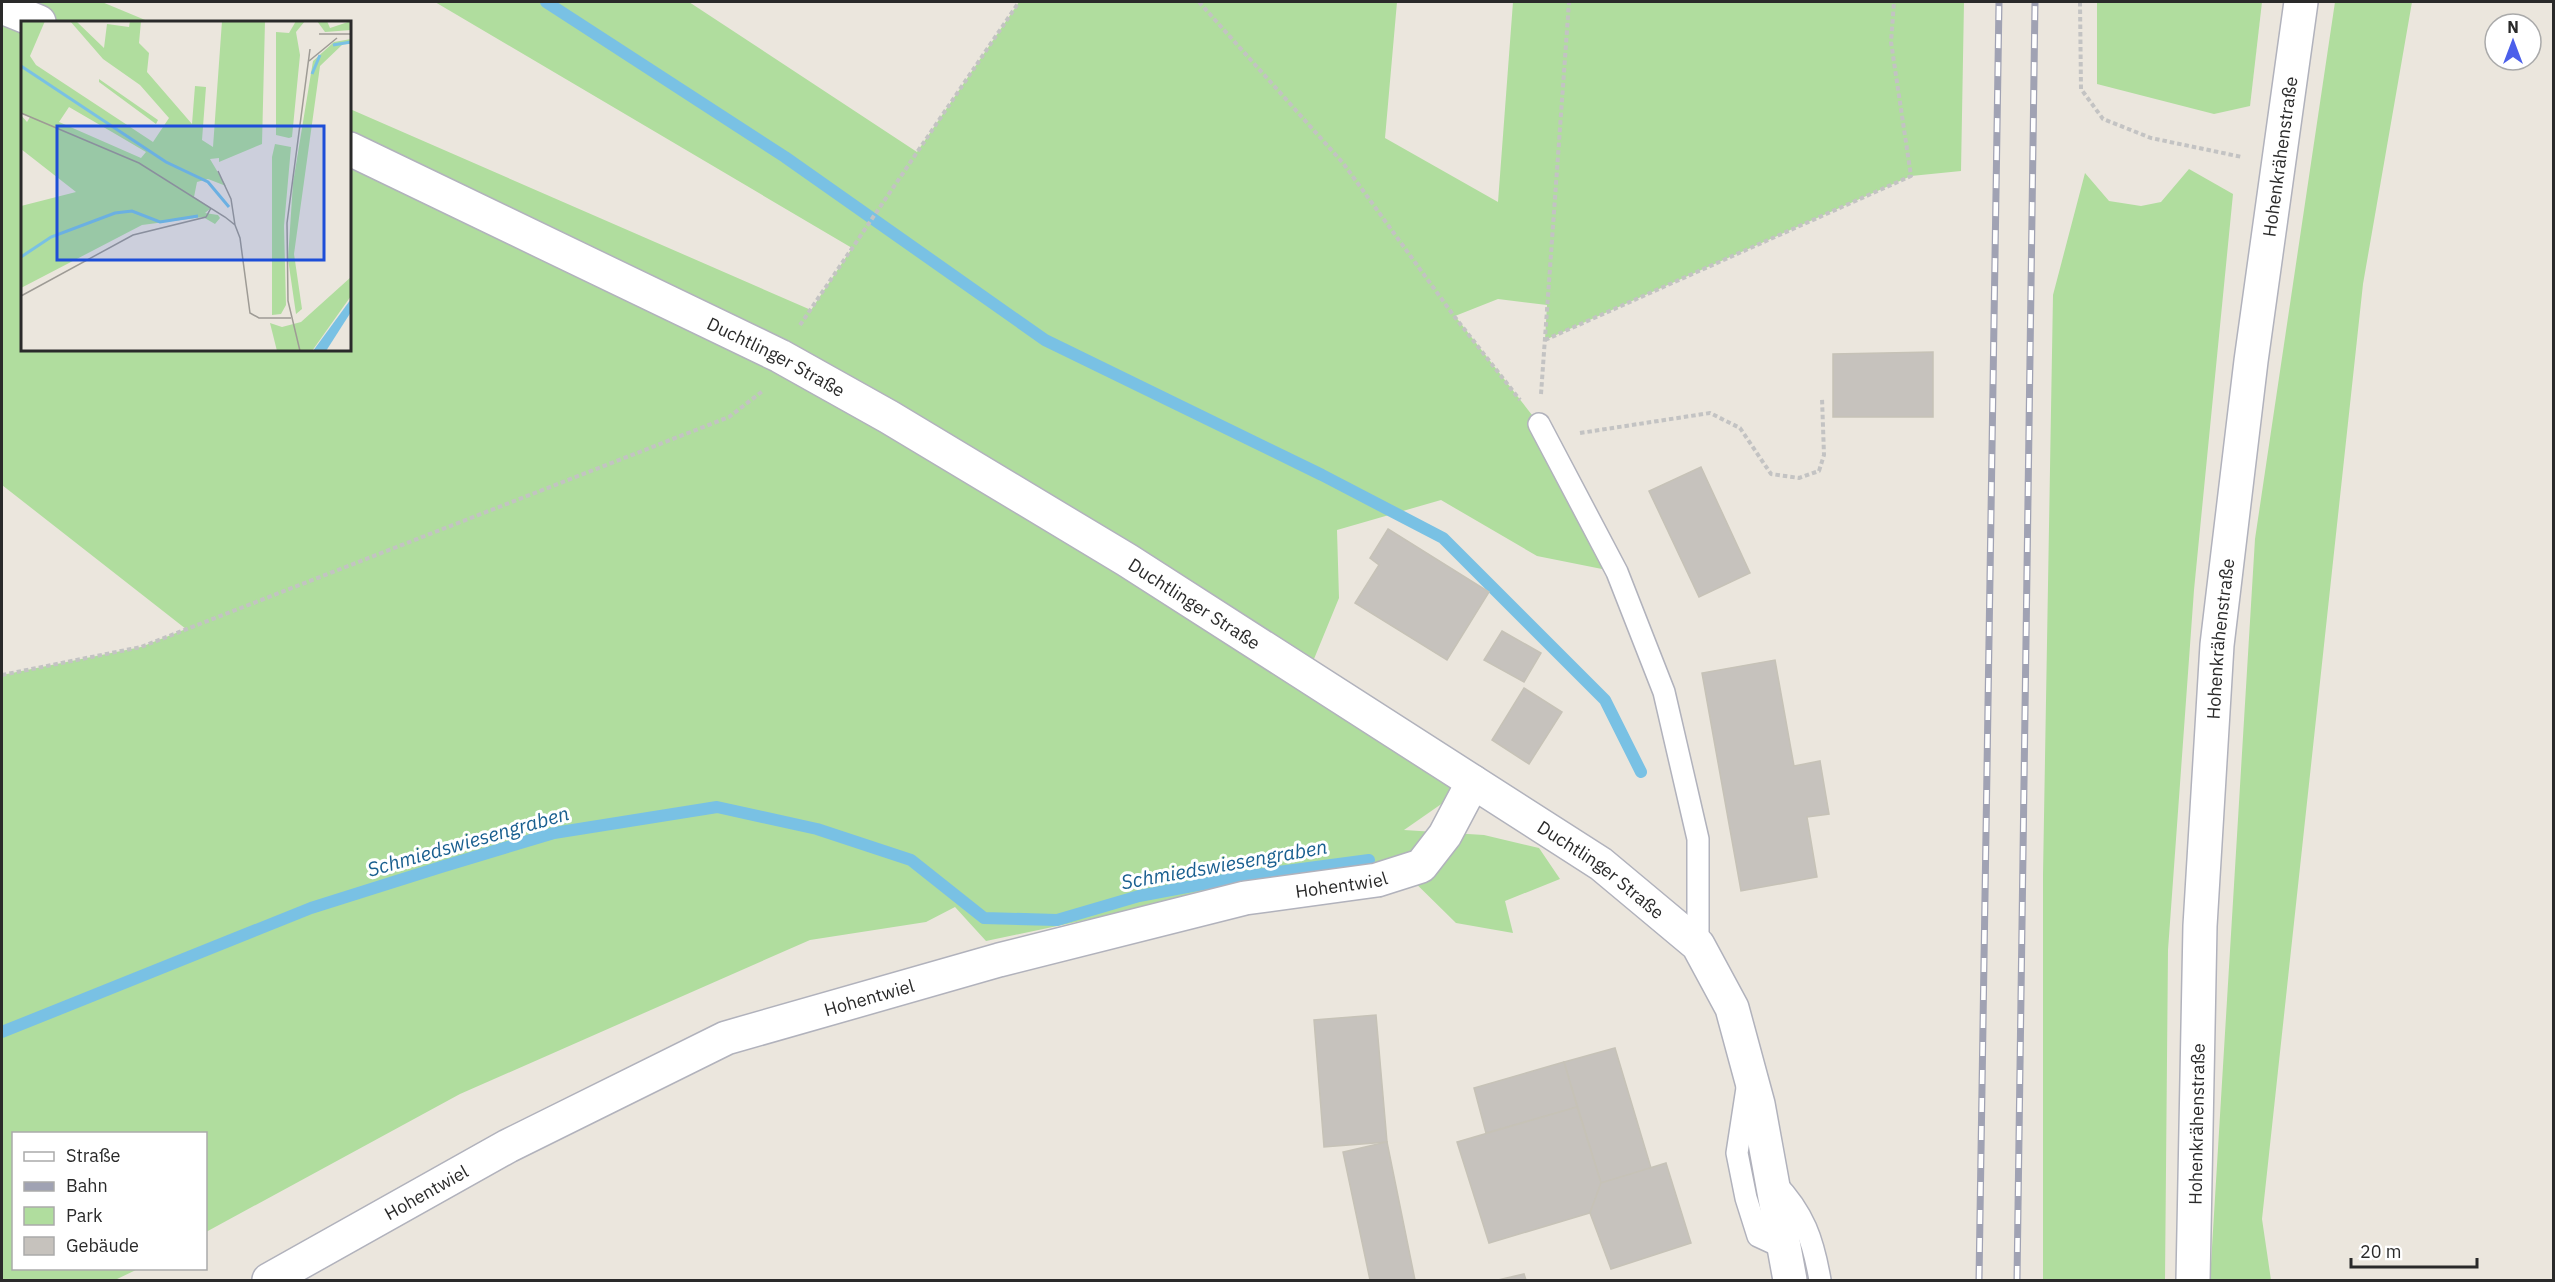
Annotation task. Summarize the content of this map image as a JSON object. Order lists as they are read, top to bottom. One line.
{"streets":{"street":["Hohenkrähenstraße","Duchtlinger Straße","Hohentwiel"]},"crossings":[["Duchtlinger Straße","Hohentwiel"]],"water":["Schmiedswiesengraben"],"legend":["Straße","Bahn","Park","Gebäude"],"scale_bar":"20 m","north":"top"}
